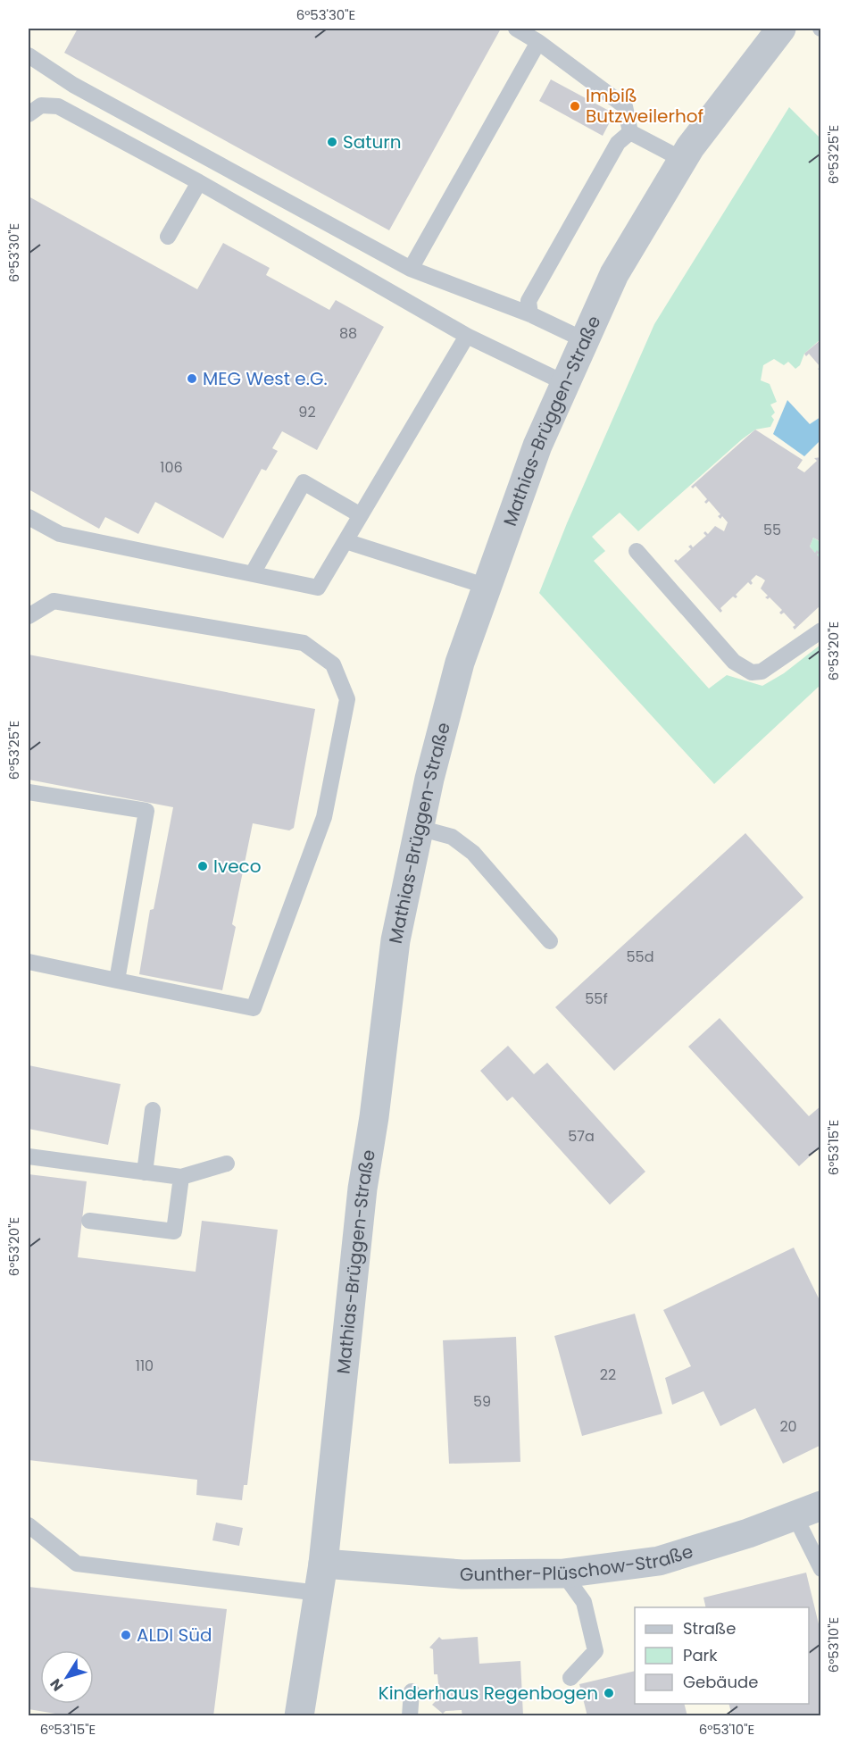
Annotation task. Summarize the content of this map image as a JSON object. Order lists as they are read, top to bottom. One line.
{"streets":{"street":["Mathias-Brüggen-Straße","Gunther-Plüschow-Straße"]},"crossings":[["Mathias-Brüggen-Straße","Gunther-Plüschow-Straße"]],"places":["Imbiß Butzweilerhof","Saturn","MEG West e.G.","Iveco","ALDI Süd","Kinderhaus Regenbogen"],"house_numbers":["88","92","106","55","55d","55f","57a","110","22","59","20"],"legend":["Straße","Park","Gebäude"],"north":"bottom left","coordinates":["6°53'30\"E","6°53'25\"E","6°53'20\"E","6°53'15\"E","6°53'10\"E"]}
